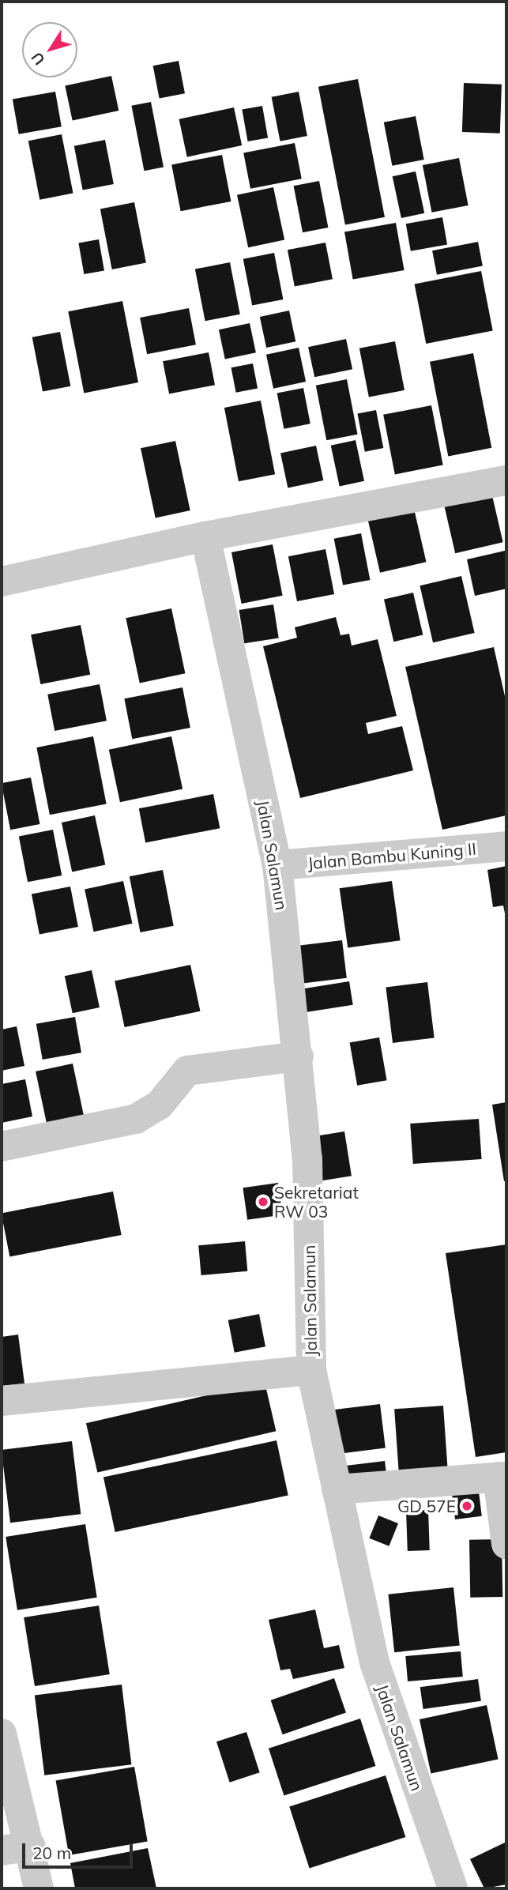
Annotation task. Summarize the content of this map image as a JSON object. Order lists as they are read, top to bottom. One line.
{"streets":{"street":["Jalan Salamun","Jalan Bambu Kuning II"]},"crossings":[["Jalan Salamun","Jalan Bambu Kuning II"]],"places":["Sekretariat RW 03","GD 57E"],"scale_bar":"20 m","north":"bottom left"}
